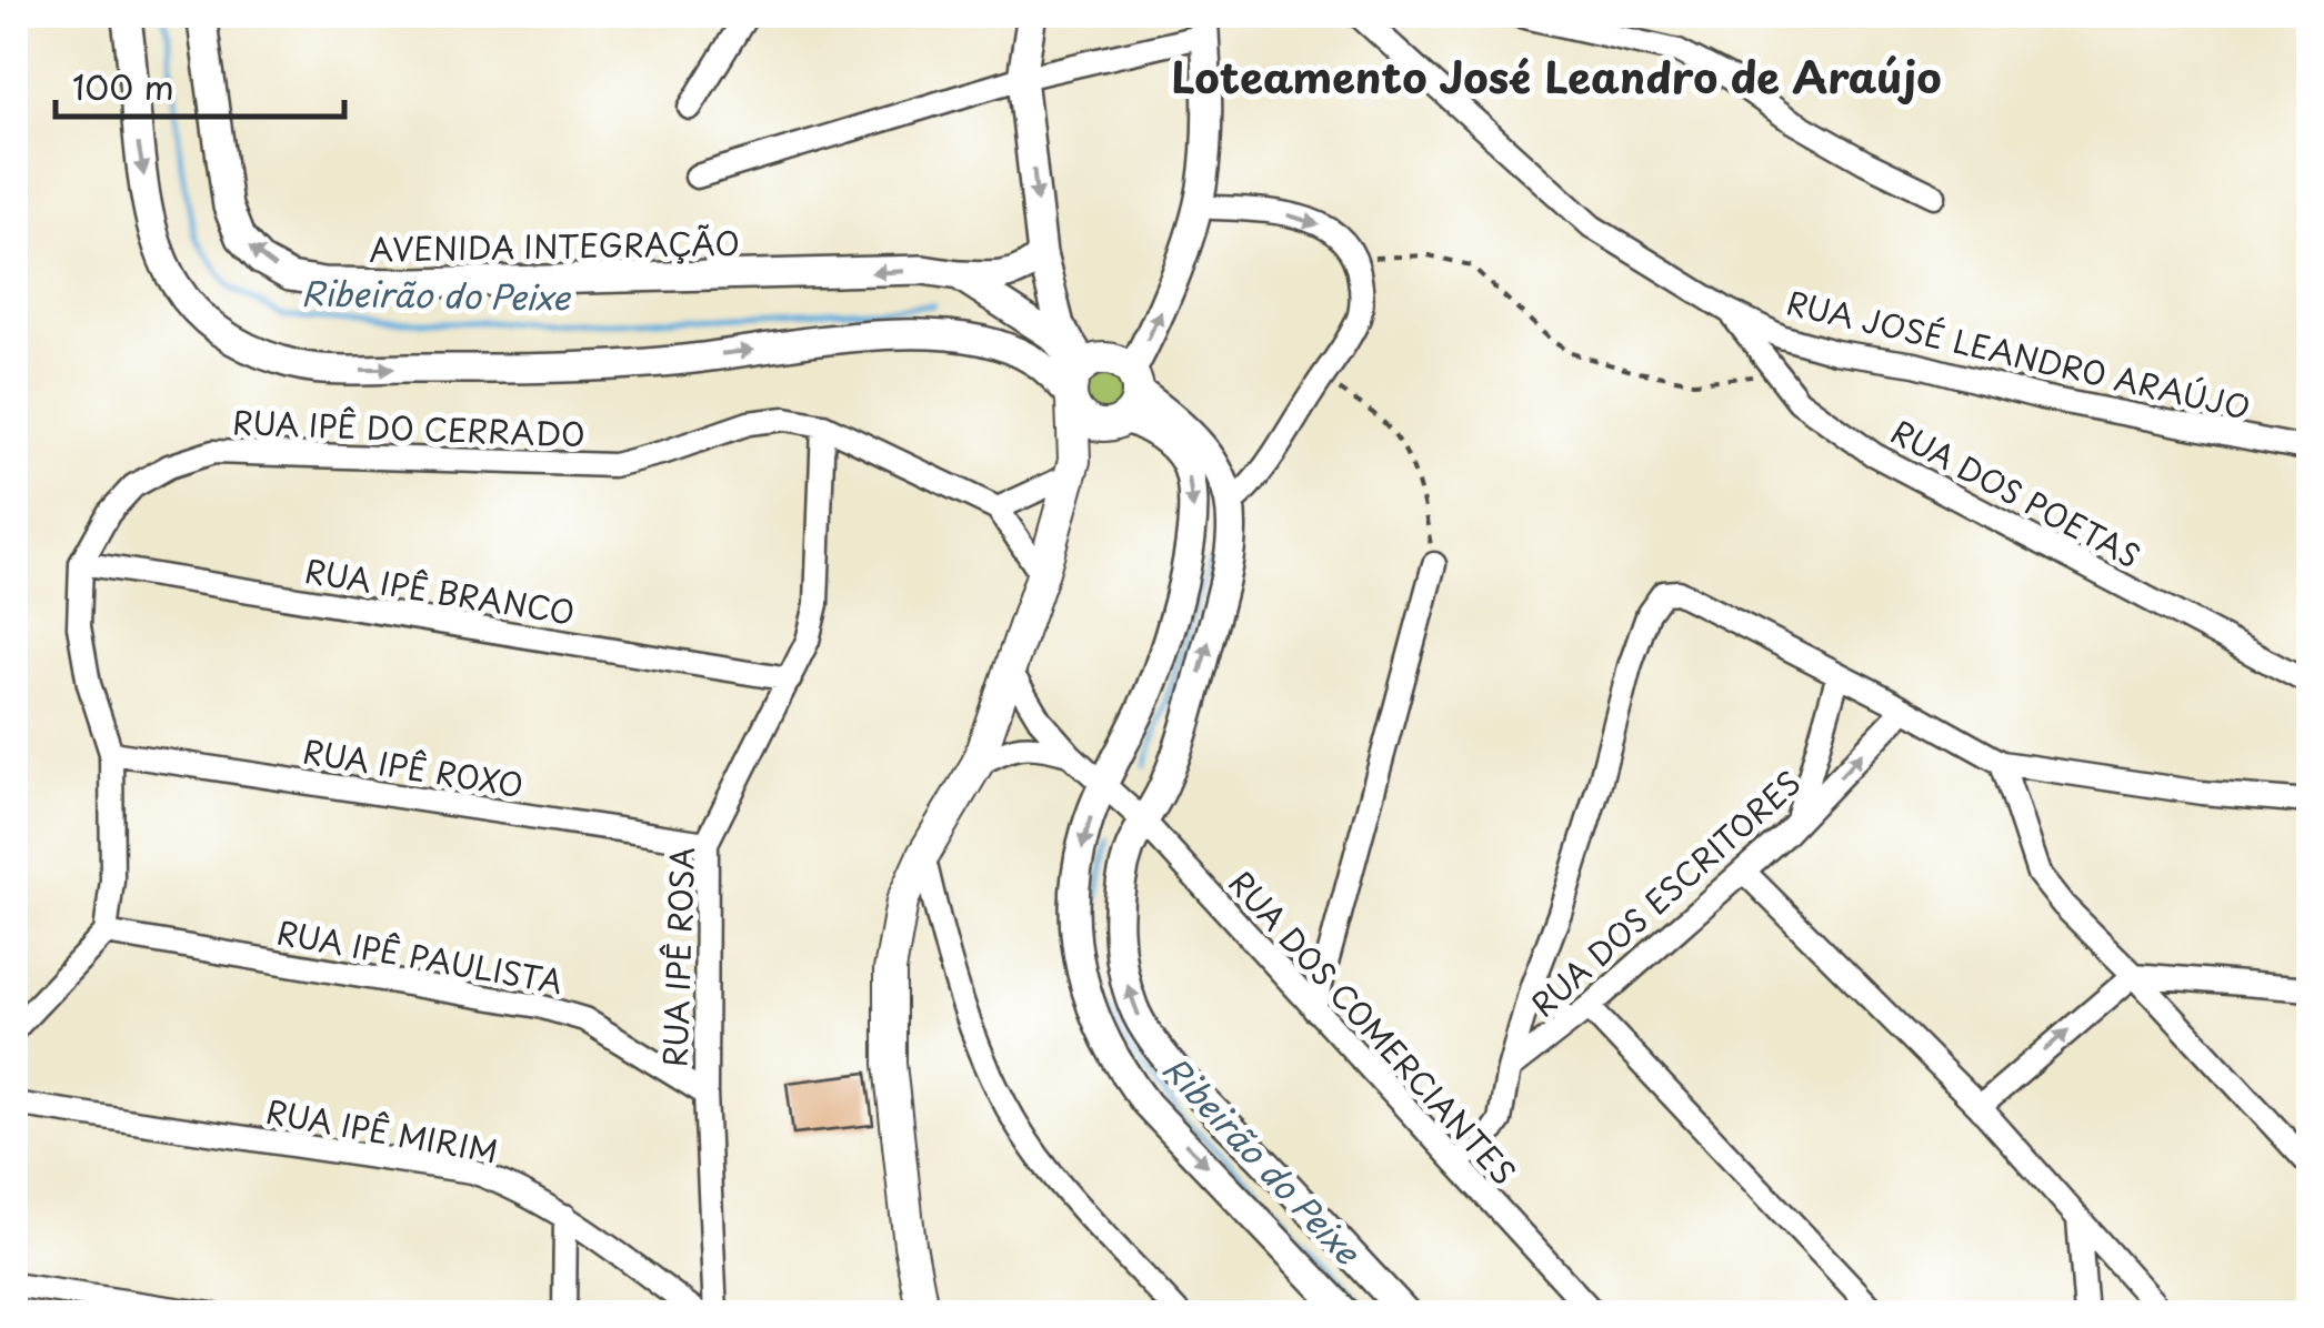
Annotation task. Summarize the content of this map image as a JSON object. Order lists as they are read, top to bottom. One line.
{"streets":{"street":["AVENIDA INTEGRAÇÃO","RUA JOSÉ LEANDRO ARAÚJO","RUA IPÊ DO CERRADO","RUA DOS POETAS","RUA IPÊ BRANCO","RUA IPÊ ROXO","RUA DOS ESCRITORES","RUA IPÊ PAULISTA","RUA IPÊ ROSA","RUA DOS COMERCIANTES","RUA IPÊ MIRIM"]},"crossings":[["RUA JOSÉ LEANDRO ARAÚJO","RUA DOS POETAS"],["RUA IPÊ DO CERRADO","RUA IPÊ BRANCO"],["RUA IPÊ DO CERRADO","RUA IPÊ ROXO"],["RUA IPÊ DO CERRADO","RUA IPÊ PAULISTA"],["RUA IPÊ DO CERRADO","RUA IPÊ ROSA"],["RUA IPÊ BRANCO","RUA IPÊ ROSA"],["RUA IPÊ ROXO","RUA IPÊ ROSA"],["RUA IPÊ PAULISTA","RUA IPÊ ROSA"]],"one_way":["AVENIDA INTEGRAÇÃO"],"districts":["Loteamento José Leandro de Araújo"],"water":["Ribeirão do Peixe"],"scale_bar":"100 m"}
